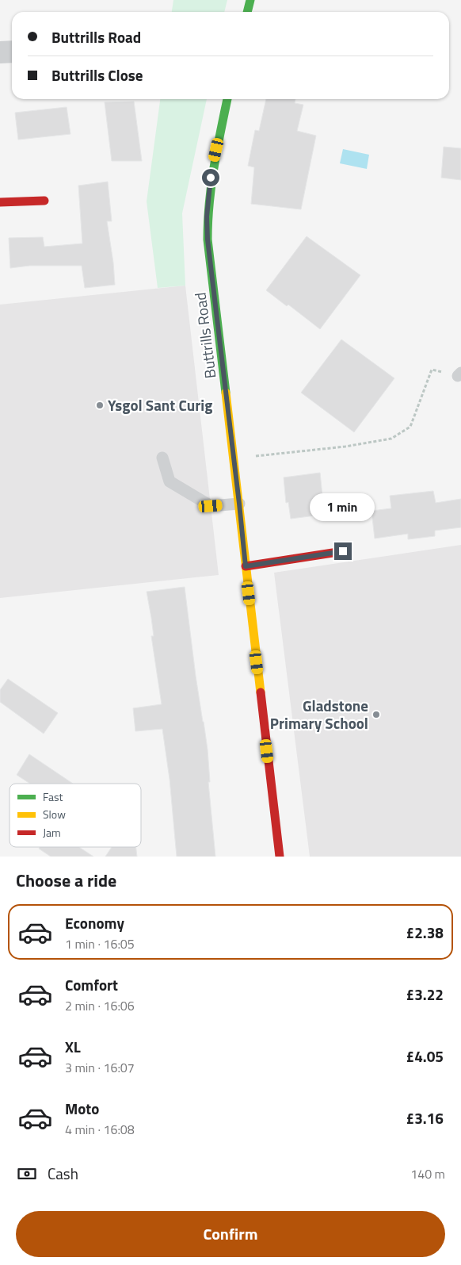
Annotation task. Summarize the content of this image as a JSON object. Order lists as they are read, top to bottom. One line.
{"streets":{"street":["Buttrills Road"]},"places":["Ysgol Sant Curig","Gladstone Primary School"],"legend":["Fast","Slow","Jam"],"page":{"banner":["Buttrills Road","Buttrills Close"],"bubble":"1 min","heading":"Choose a ride","list":[{"name":"Economy","note":"1 min · 16:05","value":"£2.38"},{"name":"Comfort","note":"2 min · 16:06","value":"£3.22"},{"name":"XL","note":"3 min · 16:07","value":"£4.05"},{"name":"Moto","note":"4 min · 16:08","value":"£3.16"}],"pay":["Cash","140 m"],"buttons":"Confirm"}}
